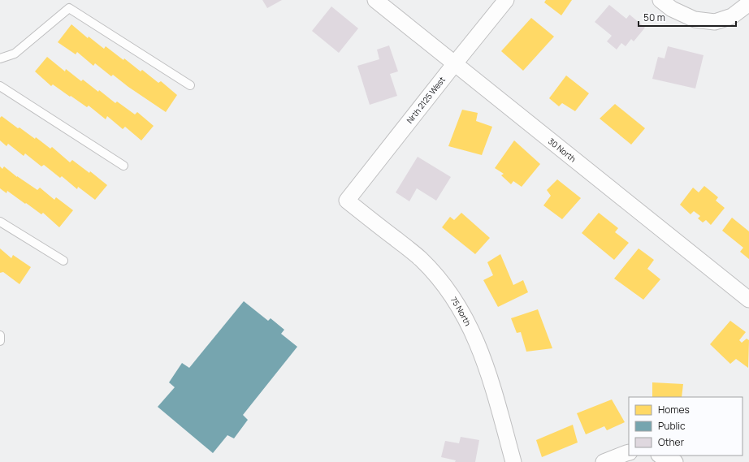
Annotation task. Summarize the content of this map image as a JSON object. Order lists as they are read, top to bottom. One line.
{"streets":{"street":["Nrth 2125 West","30 North","75 North"]},"crossings":[["Nrth 2125 West","30 North"],["Nrth 2125 West","75 North"]],"legend":["Homes","Public","Other"],"scale_bar":"50 m"}
